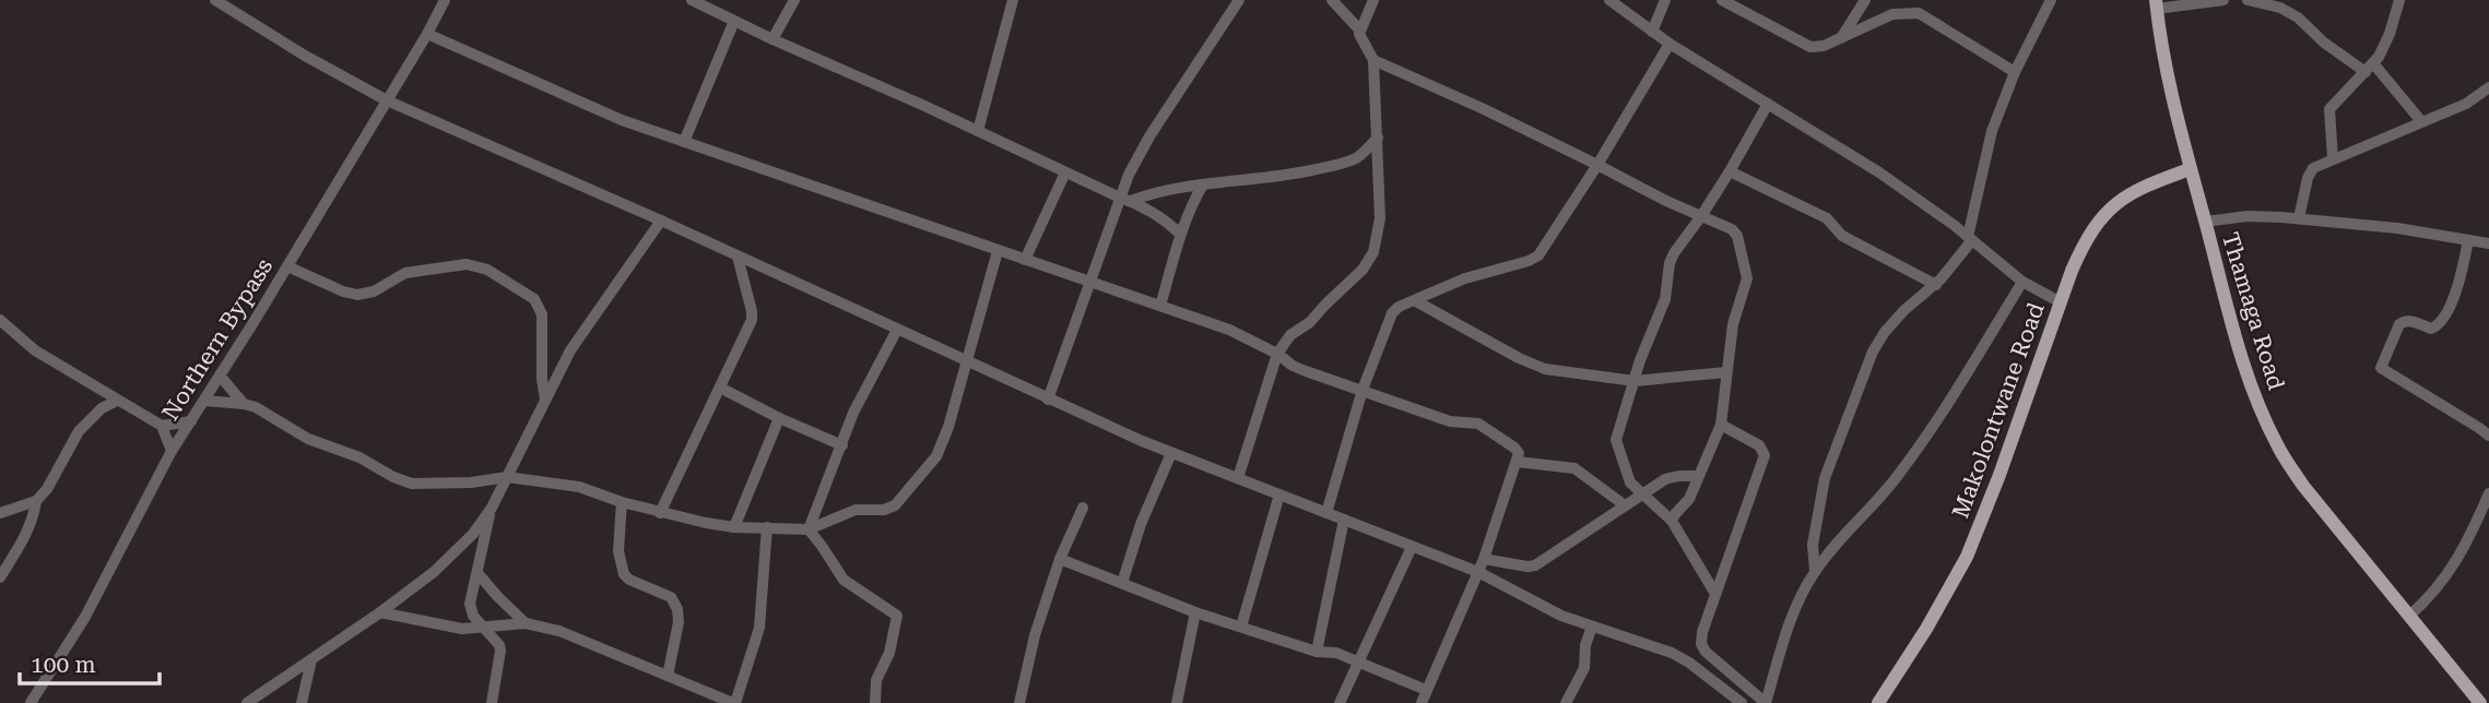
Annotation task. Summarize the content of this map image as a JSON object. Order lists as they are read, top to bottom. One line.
{"streets":{"main road":["Thamaga Road","Makolontwane Road"],"street":["Northern Bypass"]},"crossings":[["Thamaga Road","Makolontwane Road"]],"scale_bar":"100 m"}
